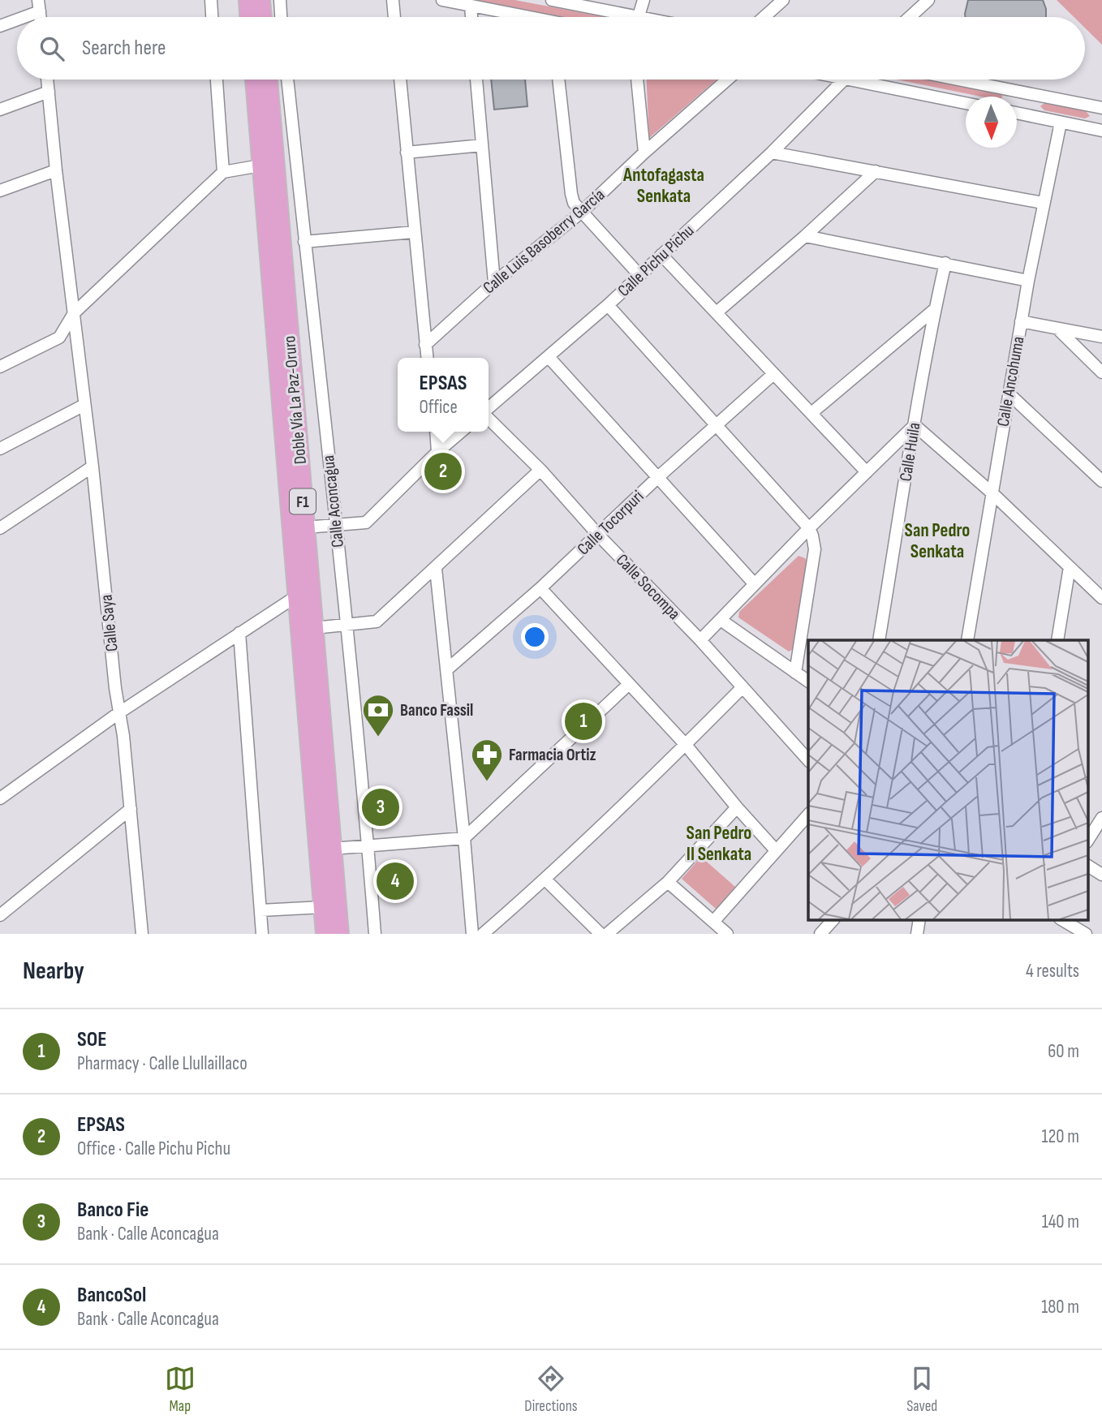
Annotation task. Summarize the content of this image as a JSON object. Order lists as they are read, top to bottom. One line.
{"streets":{"highway":["Doble Vía La Paz-Oruro","F1"],"street":["Calle Luis Basoberry García","Calle Pichu Pichu","Calle Ancohuma","Calle Huila","Calle Aconcagua","Calle Tocorpuri","Calle Socompa","Calle Saya"]},"crossings":[["Calle Tocorpuri","Calle Socompa"]],"districts":["Antofagasta Senkata","San Pedro Senkata","San Pedro II Senkata"],"places":{"bank":["Banco Fassil"],"pharmacy":["Farmacia Ortiz"]},"north":"bottom","page":{"search":"Search here","popup":["EPSAS","Office"],"pins":["2","1","3","4"],"heading":["Nearby","4 results"],"list":[{"mark":"1","name":"SOE","note":"Pharmacy · Calle Llullaillaco","value":"60 m"},{"mark":"2","name":"EPSAS","note":"Office · Calle Pichu Pichu","value":"120 m"},{"mark":"3","name":"Banco Fie","note":"Bank · Calle Aconcagua","value":"140 m"},{"mark":"4","name":"BancoSol","note":"Bank · Calle Aconcagua","value":"180 m"}],"nav":["Map","Directions","Saved"]}}
